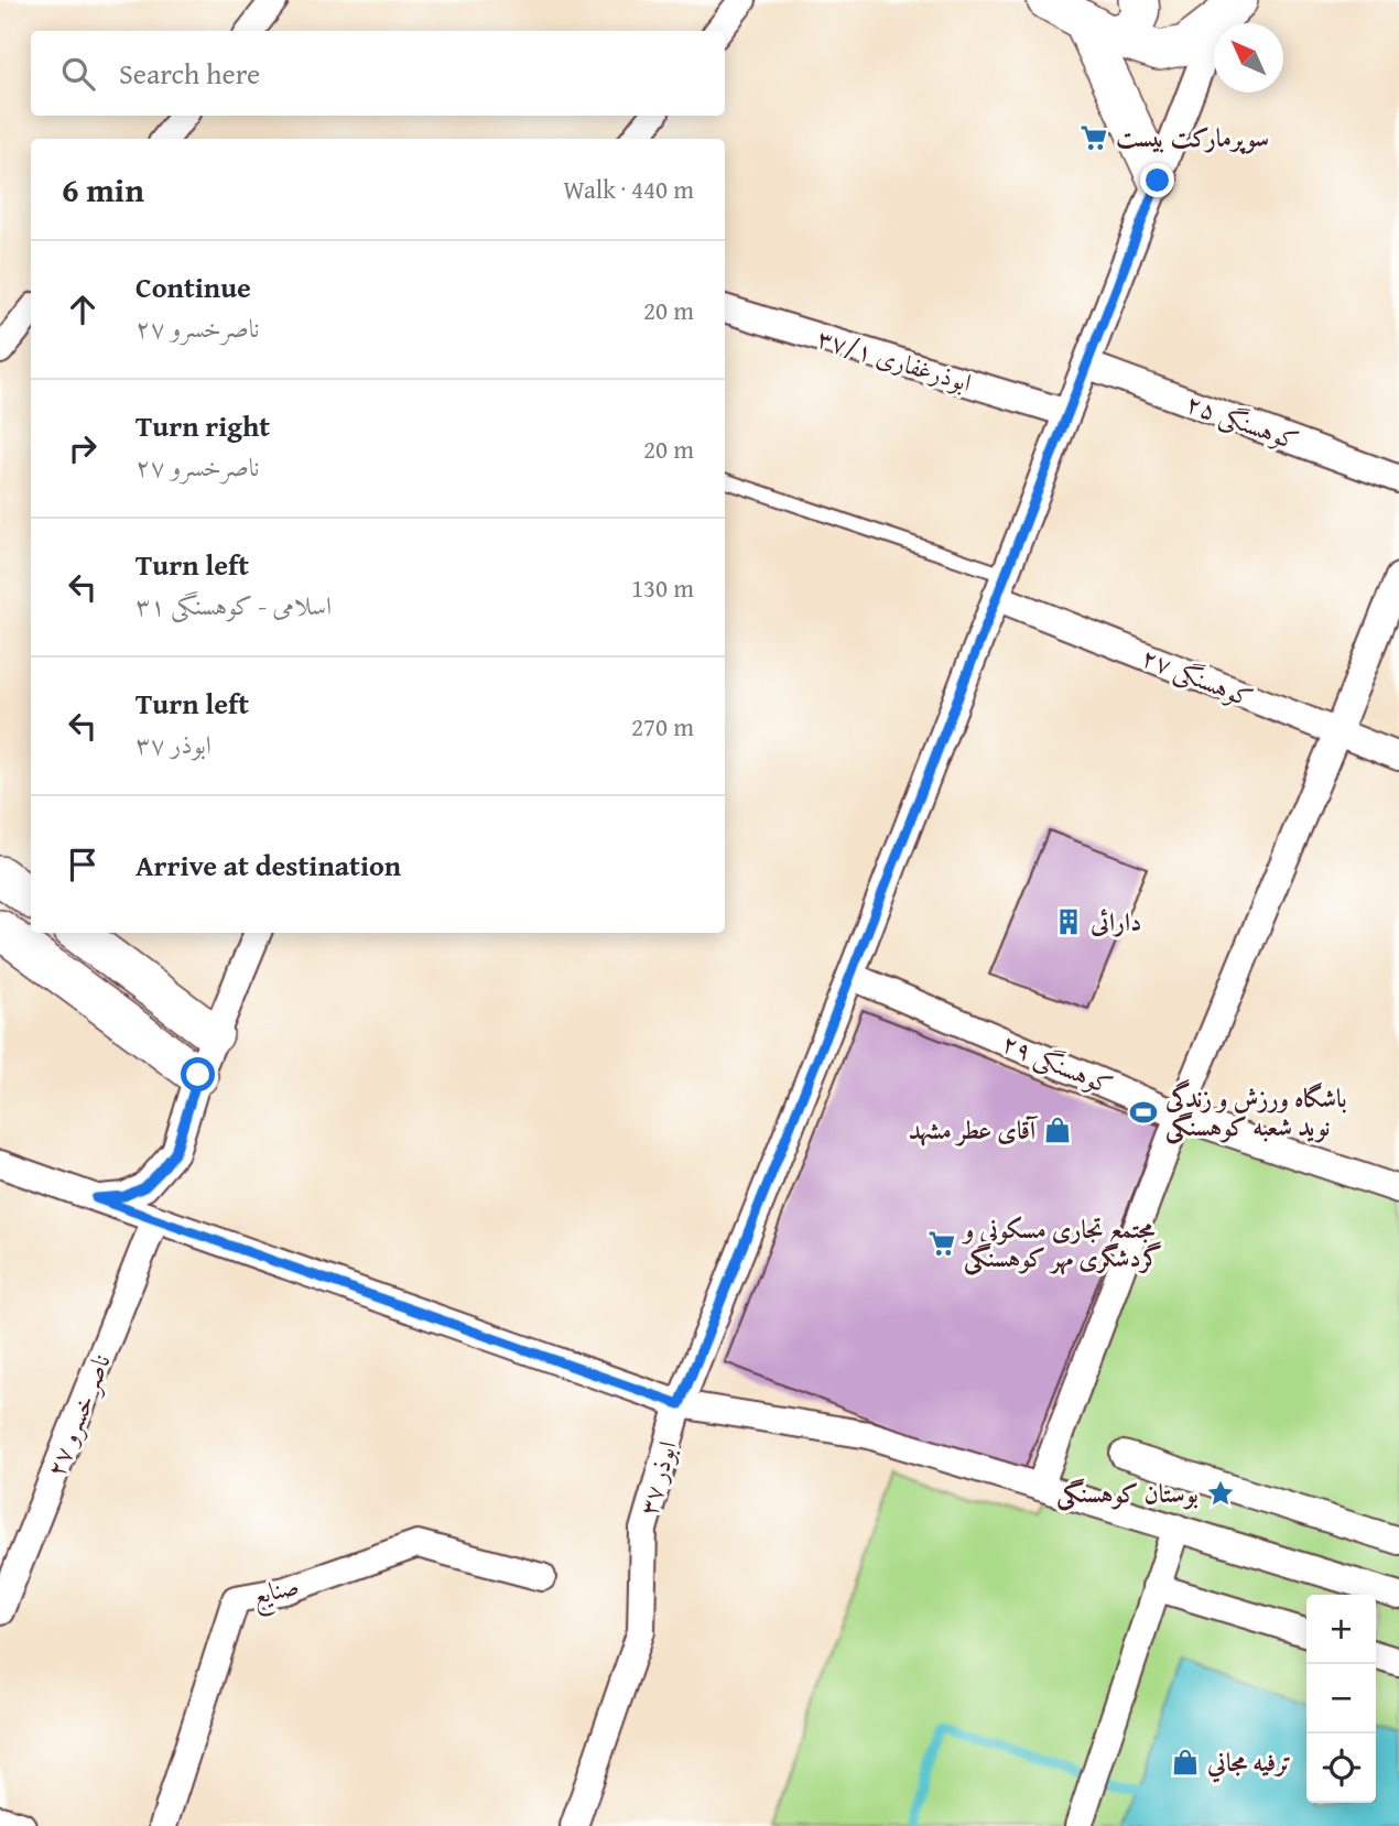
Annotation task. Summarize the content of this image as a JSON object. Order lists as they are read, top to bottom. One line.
{"streets":{"street":["ابوذرغفاری ۳۷/۱","کوهسنگی ۲۵","کوهسنگی ۲۷","کوهسنگی ۲۹","ناصر خسرو ۲۷","ابوذر ۳۷","صنایع"]},"crossings":[["ابوذرغفاری ۳۷/۱","ابوذر ۳۷"],["کوهسنگی ۲۵","ابوذر ۳۷"],["کوهسنگی ۲۷","ابوذر ۳۷"],["کوهسنگی ۲۹","ابوذر ۳۷"]],"places":{"supermarket":["سوپرمارکت بیست","مجتمع تجاری مسکونی و گردشگری مهر کوهسنگی"],"building":["دارائی"],"sports":["باشگاه ورزش و زندگی نوید شعبه کوهسنگی"],"shop":["آقای عطر مشهد","ترفيه مجاني"],"place":["بوستان کوهسنگی"]},"north":"top left","page":{"search":"Search here","heading":["6 min","Walk · 440 m"],"list":[["Continue","ناصرخسرو ۲۷","20 m"],["Turn right","ناصرخسرو ۲۷","20 m"],["Turn left","اسلامی - کوهسنگی ۳۱","130 m"],["Turn left","ابوذر ۳۷","270 m"],"Arrive at destination"],"map_buttons":["+","−"]}}
